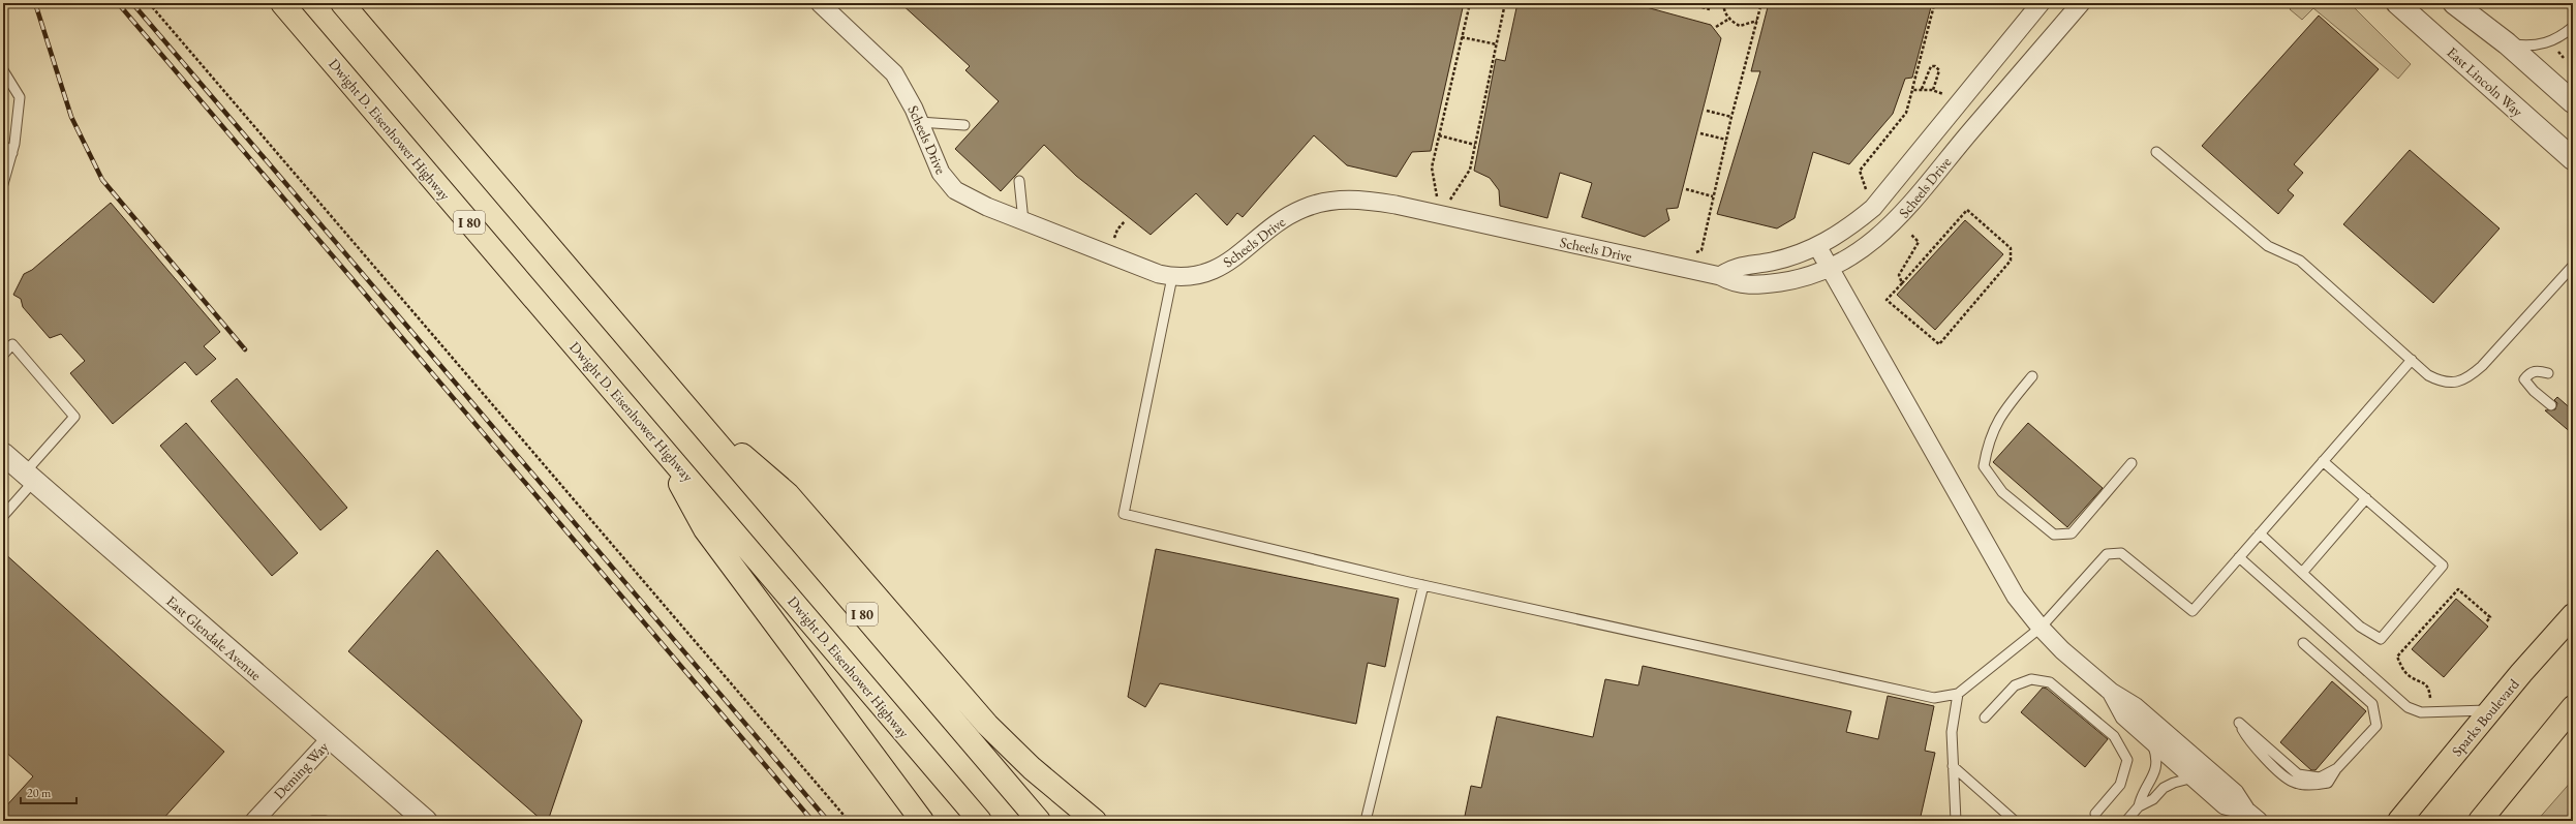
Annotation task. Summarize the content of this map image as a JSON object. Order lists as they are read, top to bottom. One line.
{"streets":{"main road":["Dwight D. Eisenhower Highway","I 80","Sparks Boulevard"],"street":["East Lincoln Way","Scheels Drive","East Glendale Avenue","Deming Way"]},"crossings":[["East Glendale Avenue","Deming Way"]],"scale_bar":"20 m"}
